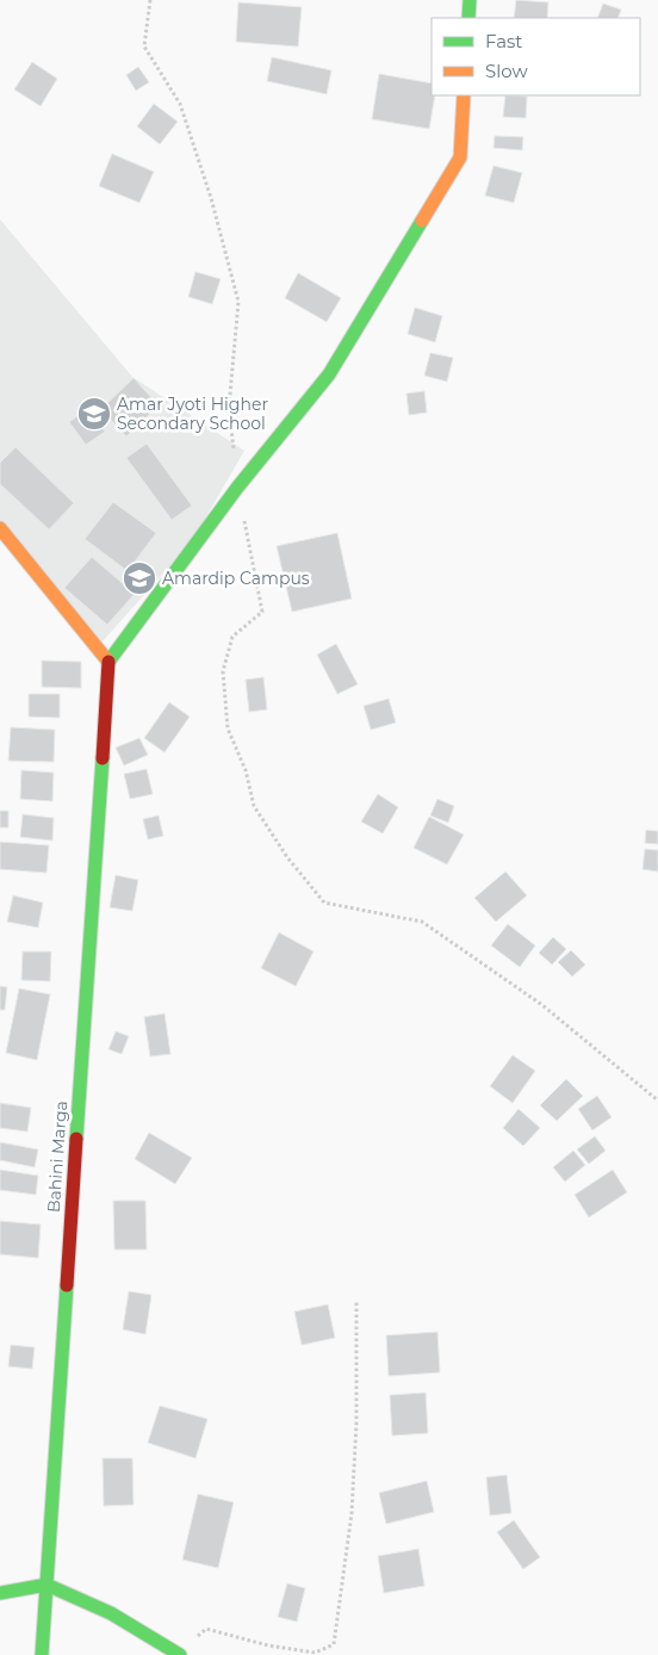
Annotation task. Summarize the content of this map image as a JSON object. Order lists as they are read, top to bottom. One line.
{"streets":{"street":["Bahini Marga"]},"places":{"school or university":["Amar Jyoti Higher Secondary School","Amardip Campus"]},"legend":["Fast","Slow"]}
